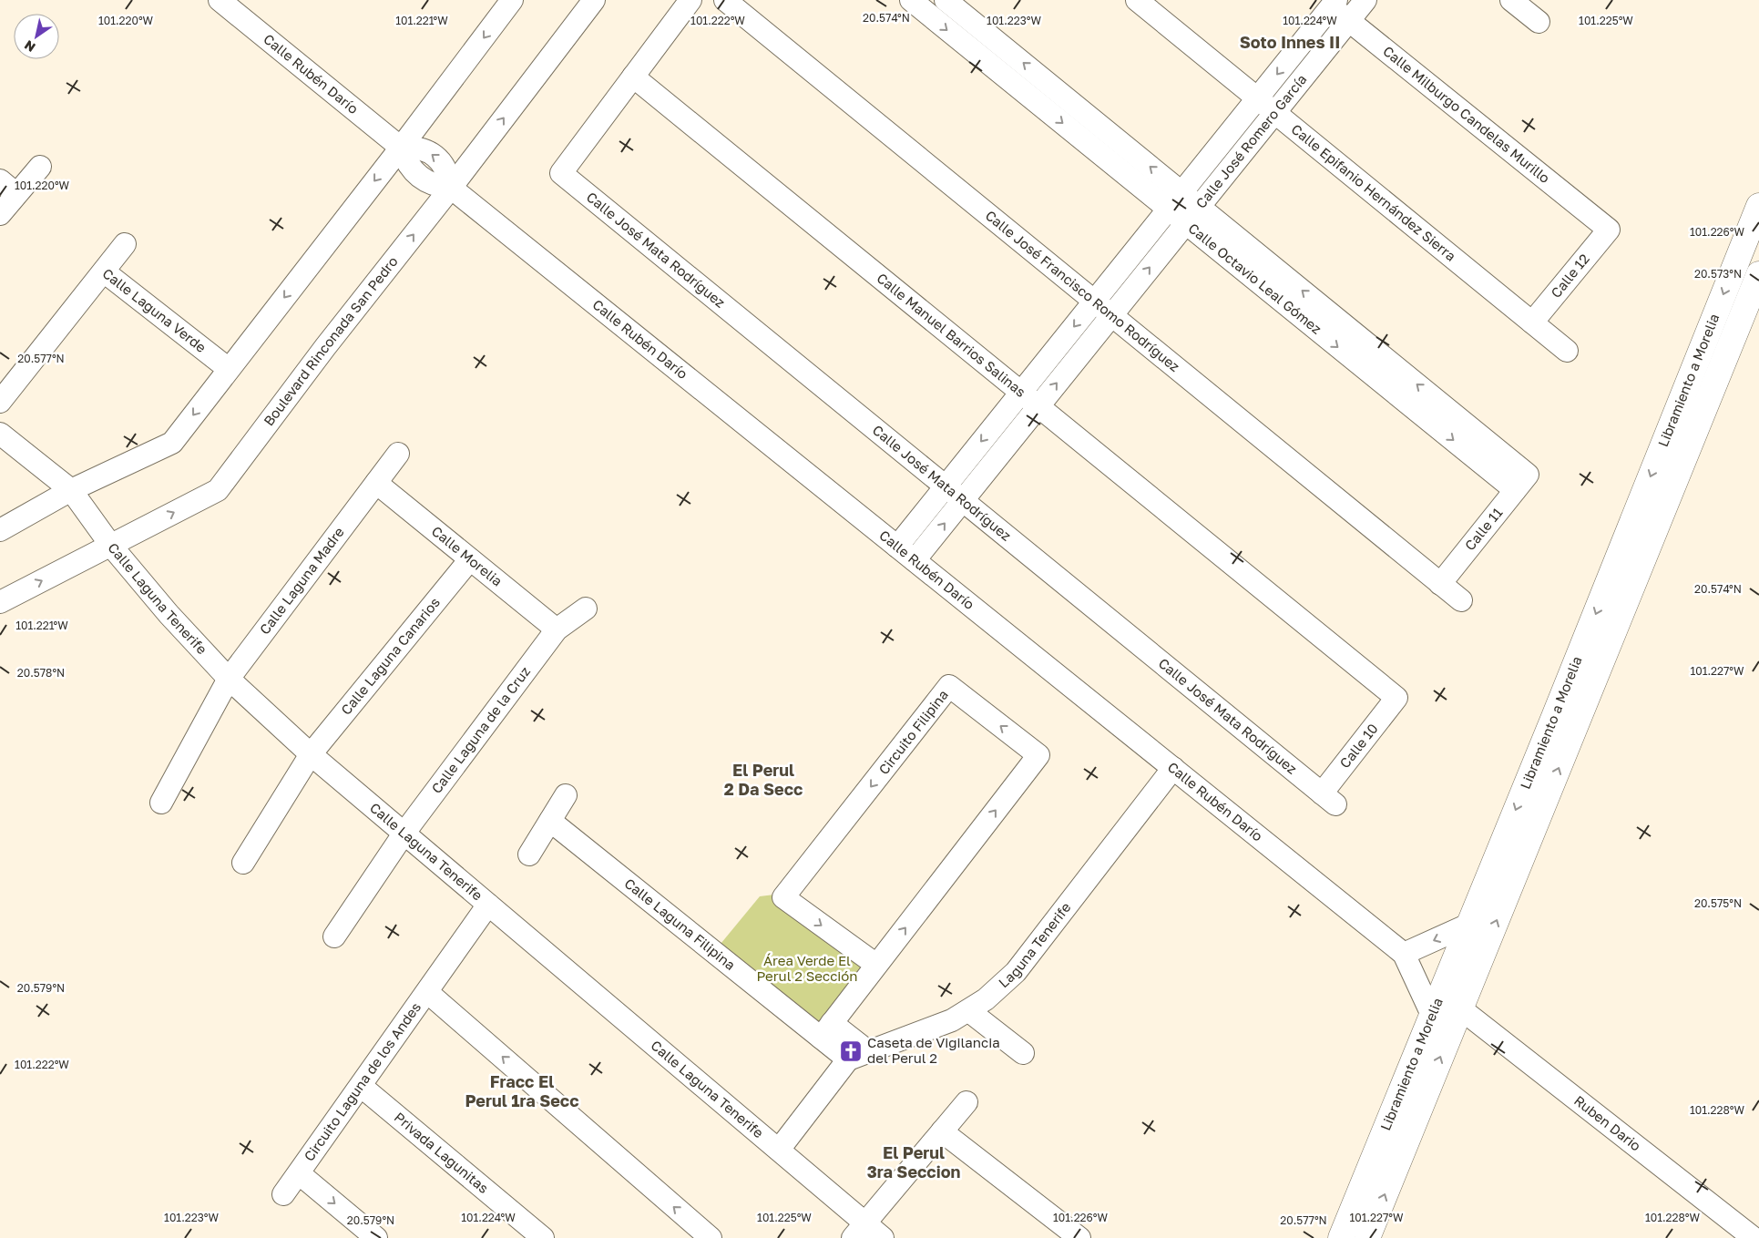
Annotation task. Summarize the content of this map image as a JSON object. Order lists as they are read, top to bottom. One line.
{"streets":{"highway":["Libramiento a Morelia"],"street":["Calle Rubén Darío","Calle Milburgo Candelas Murillo","Calle José Romero García","Calle Epifanio Hernández Sierra","Calle José Mata Rodríguez","Calle 12","Calle Octavio Leal Gómez","Calle José Francisco Romo Rodríguez","Calle Laguna Verde","Calle Manuel Barrios Salinas","Boulevard Rinconada San Pedro","Calle 11","Calle Morelia","Calle Laguna Madre","Calle Laguna Tenerife","Calle Laguna Canarios","Calle Laguna de la Cruz","Circuito Filipina","Calle 10","Calle Laguna Filipina","Laguna Tenerife","Circuito Laguna de los Andes","Ruben Dario","Privada Lagunitas"]},"crossings":[["Calle Rubén Darío","Calle José Romero García"],["Calle Rubén Darío","Boulevard Rinconada San Pedro"],["Calle Rubén Darío","Libramiento a Morelia"],["Calle Rubén Darío","Laguna Tenerife"],["Calle Milburgo Candelas Murillo","Calle José Romero García"],["Calle Milburgo Candelas Murillo","Calle 12"],["Calle José Romero García","Calle Epifanio Hernández Sierra"],["Calle José Romero García","Calle José Mata Rodríguez"],["Calle José Romero García","Calle Octavio Leal Gómez"],["Calle José Romero García","Calle José Francisco Romo Rodríguez"],["Calle José Romero García","Calle Manuel Barrios Salinas"],["Calle Epifanio Hernández Sierra","Calle 12"],["Calle José Mata Rodríguez","Calle Manuel Barrios Salinas"],["Calle José Mata Rodríguez","Calle 10"],["Calle Octavio Leal Gómez","Calle 11"],["Calle José Francisco Romo Rodríguez","Calle 11"],["Calle Manuel Barrios Salinas","Calle 10"],["Boulevard Rinconada San Pedro","Calle Laguna Tenerife"],["Libramiento a Morelia","Ruben Dario"],["Calle Morelia","Calle Laguna Madre"],["Calle Morelia","Calle Laguna Canarios"],["Calle Morelia","Calle Laguna de la Cruz"],["Calle Laguna Madre","Calle Laguna Tenerife"],["Calle Laguna Tenerife","Calle Laguna Canarios"],["Calle Laguna Tenerife","Calle Laguna de la Cruz"],["Calle Laguna Tenerife","Circuito Laguna de los Andes"],["Circuito Filipina","Calle Laguna Filipina"],["Calle Laguna Filipina","Laguna Tenerife"],["Circuito Laguna de los Andes","Privada Lagunitas"]],"districts":["Soto Innes II","El Perul 2 Da Secc","Fracc El Perul 1ra Secc","El Perul 3ra Seccion"],"parks":["Área Verde El Perul 2 Sección"],"places":{"church":["Caseta de Vigilancia del Perul 2"]},"north":"bottom left","coordinates":["20.574°N","101.220°W","101.221°W","101.222°W","101.223°W","101.224°W","101.225°W","101.226°W","20.573°N","20.577°N","101.227°W","20.578°N","20.575°N","20.579°N","101.228°W"]}
